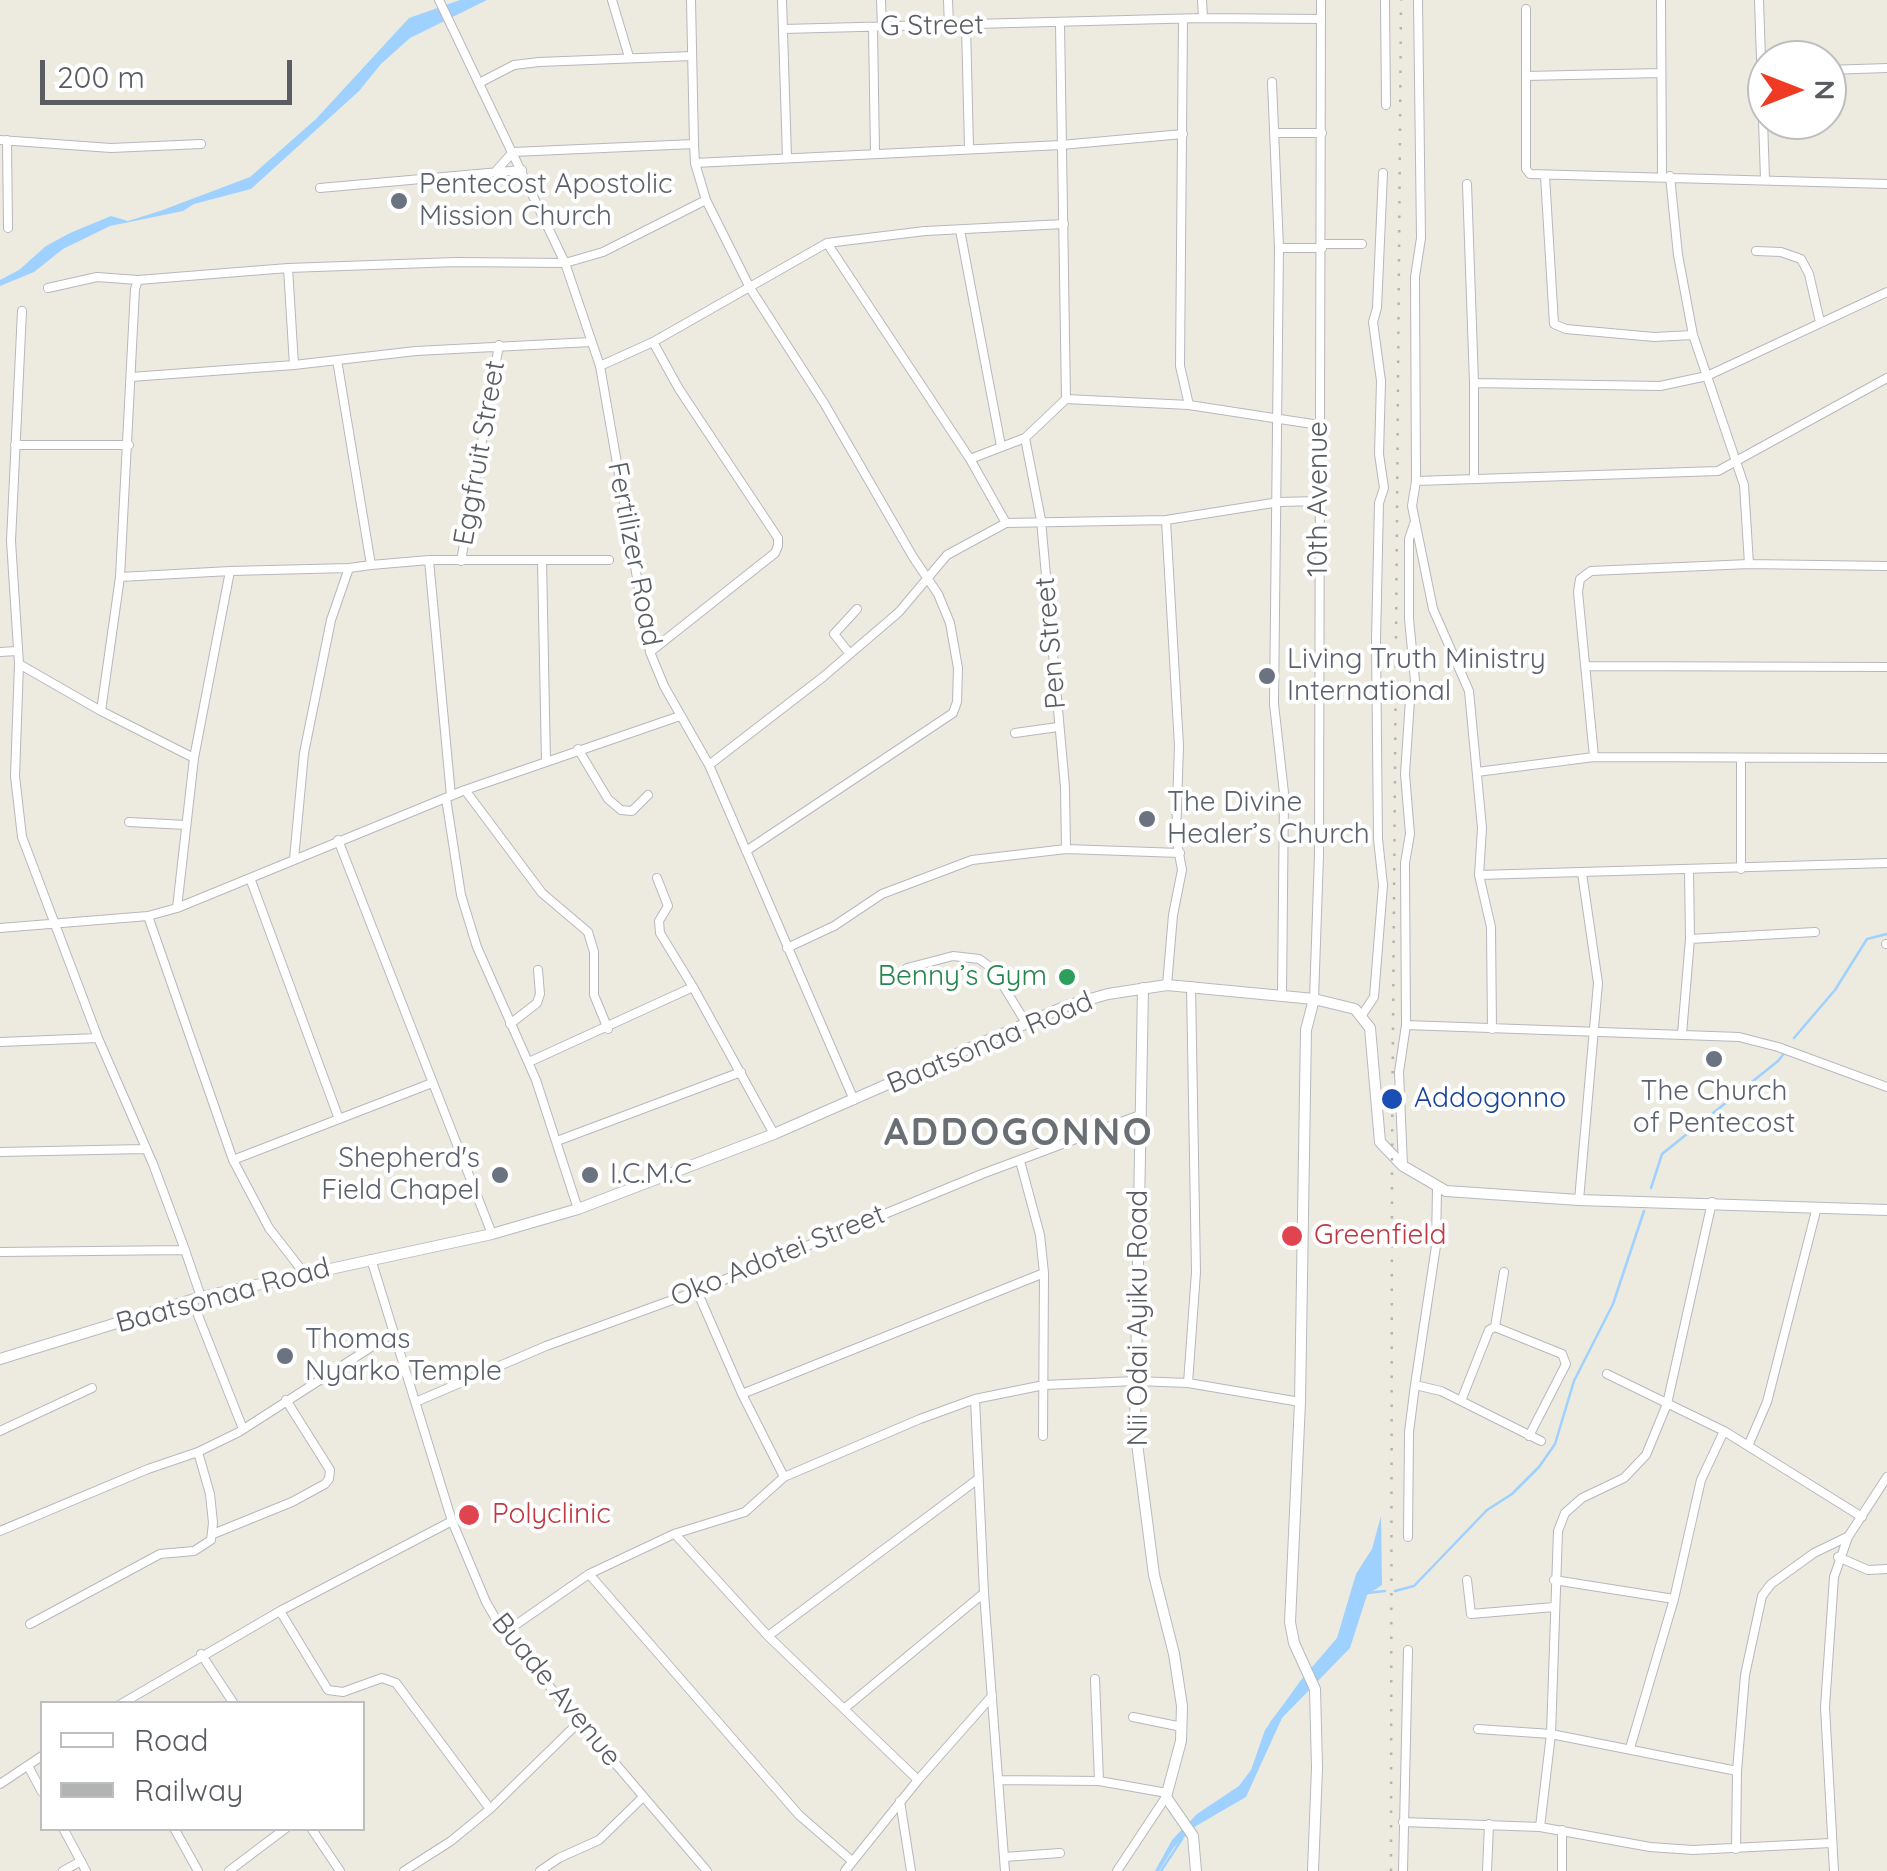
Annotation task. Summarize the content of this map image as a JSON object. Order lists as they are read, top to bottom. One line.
{"streets":{"street":["G Street","Eggfruit Street","10th Avenue","Fertilizer Road","Pen Street","Baatsonaa Road","Oko Adotei Street","Nii Odai Ayiku Road","Buade Avenue"]},"crossings":[["G Street","10th Avenue"],["10th Avenue","Baatsonaa Road"],["Fertilizer Road","Baatsonaa Road"],["Baatsonaa Road","Nii Odai Ayiku Road"],["Baatsonaa Road","Buade Avenue"],["Oko Adotei Street","Nii Odai Ayiku Road"],["Oko Adotei Street","Buade Avenue"]],"districts":["ADDOGONNO"],"places":["Pentecost Apostolic Mission Church","Living Truth Ministry International","The Divine Healer’s Church","Benny’s Gym","The Church of Pentecost","Addogonno","Shepherd's Field Chapel","I.C.M.C","Greenfield","Thomas Nyarko Temple","Polyclinic"],"legend":["Road","Railway"],"scale_bar":"200 m","north":"right"}
